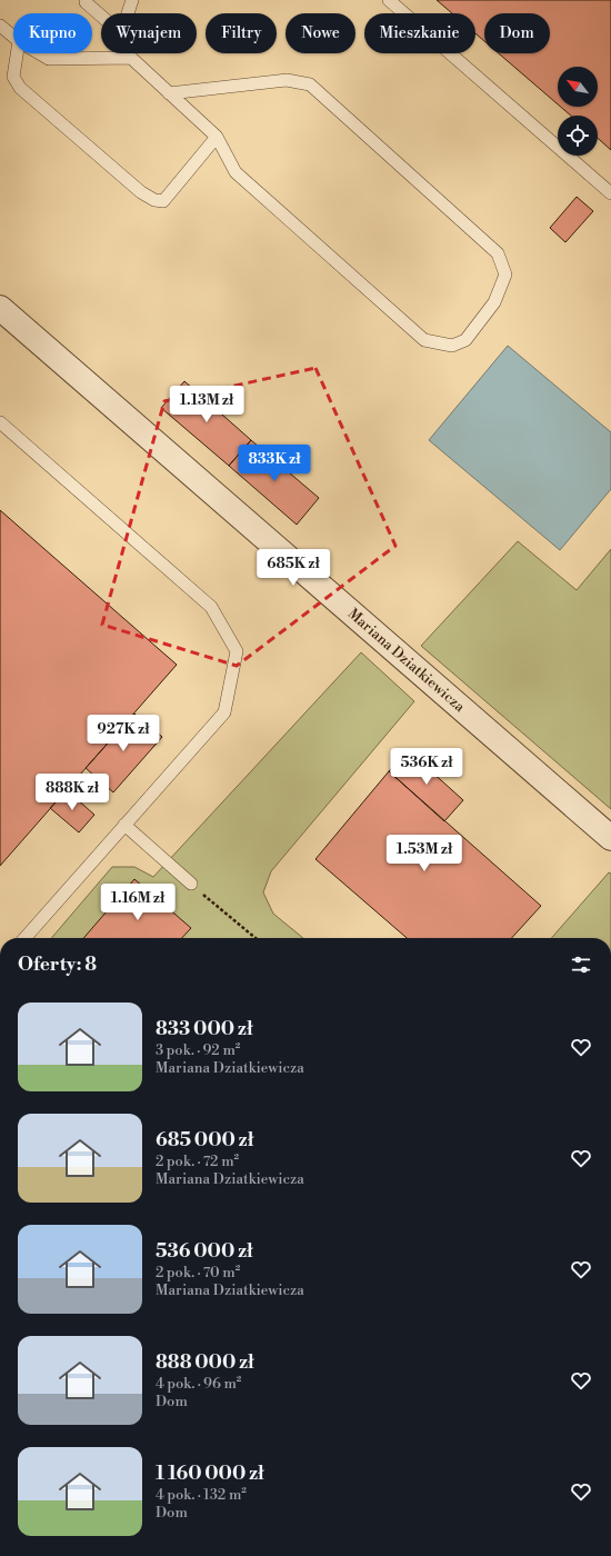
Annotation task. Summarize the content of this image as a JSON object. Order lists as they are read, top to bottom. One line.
{"streets":{"street":["Mariana Dziatkiewicza"]},"north":"top left","page":{"chip":["Kupno","Wynajem","Filtry","Nowe","Mieszkanie","Dom"],"price":["1.13M zł","833K zł","685K zł","927K zł","536K zł","888K zł","1.53M zł","1.16M zł"],"heading":"Oferty: 8","list":[{"name":"833 000 zł","note":"3 pok. · 92 m² · Mariana Dziatkiewicza"},{"name":"685 000 zł","note":"2 pok. · 72 m² · Mariana Dziatkiewicza"},{"name":"536 000 zł","note":"2 pok. · 70 m² · Mariana Dziatkiewicza"},{"name":"888 000 zł","note":"4 pok. · 96 m² · Dom"},{"name":"1 160 000 zł","note":"4 pok. · 132 m² · Dom"}]}}
